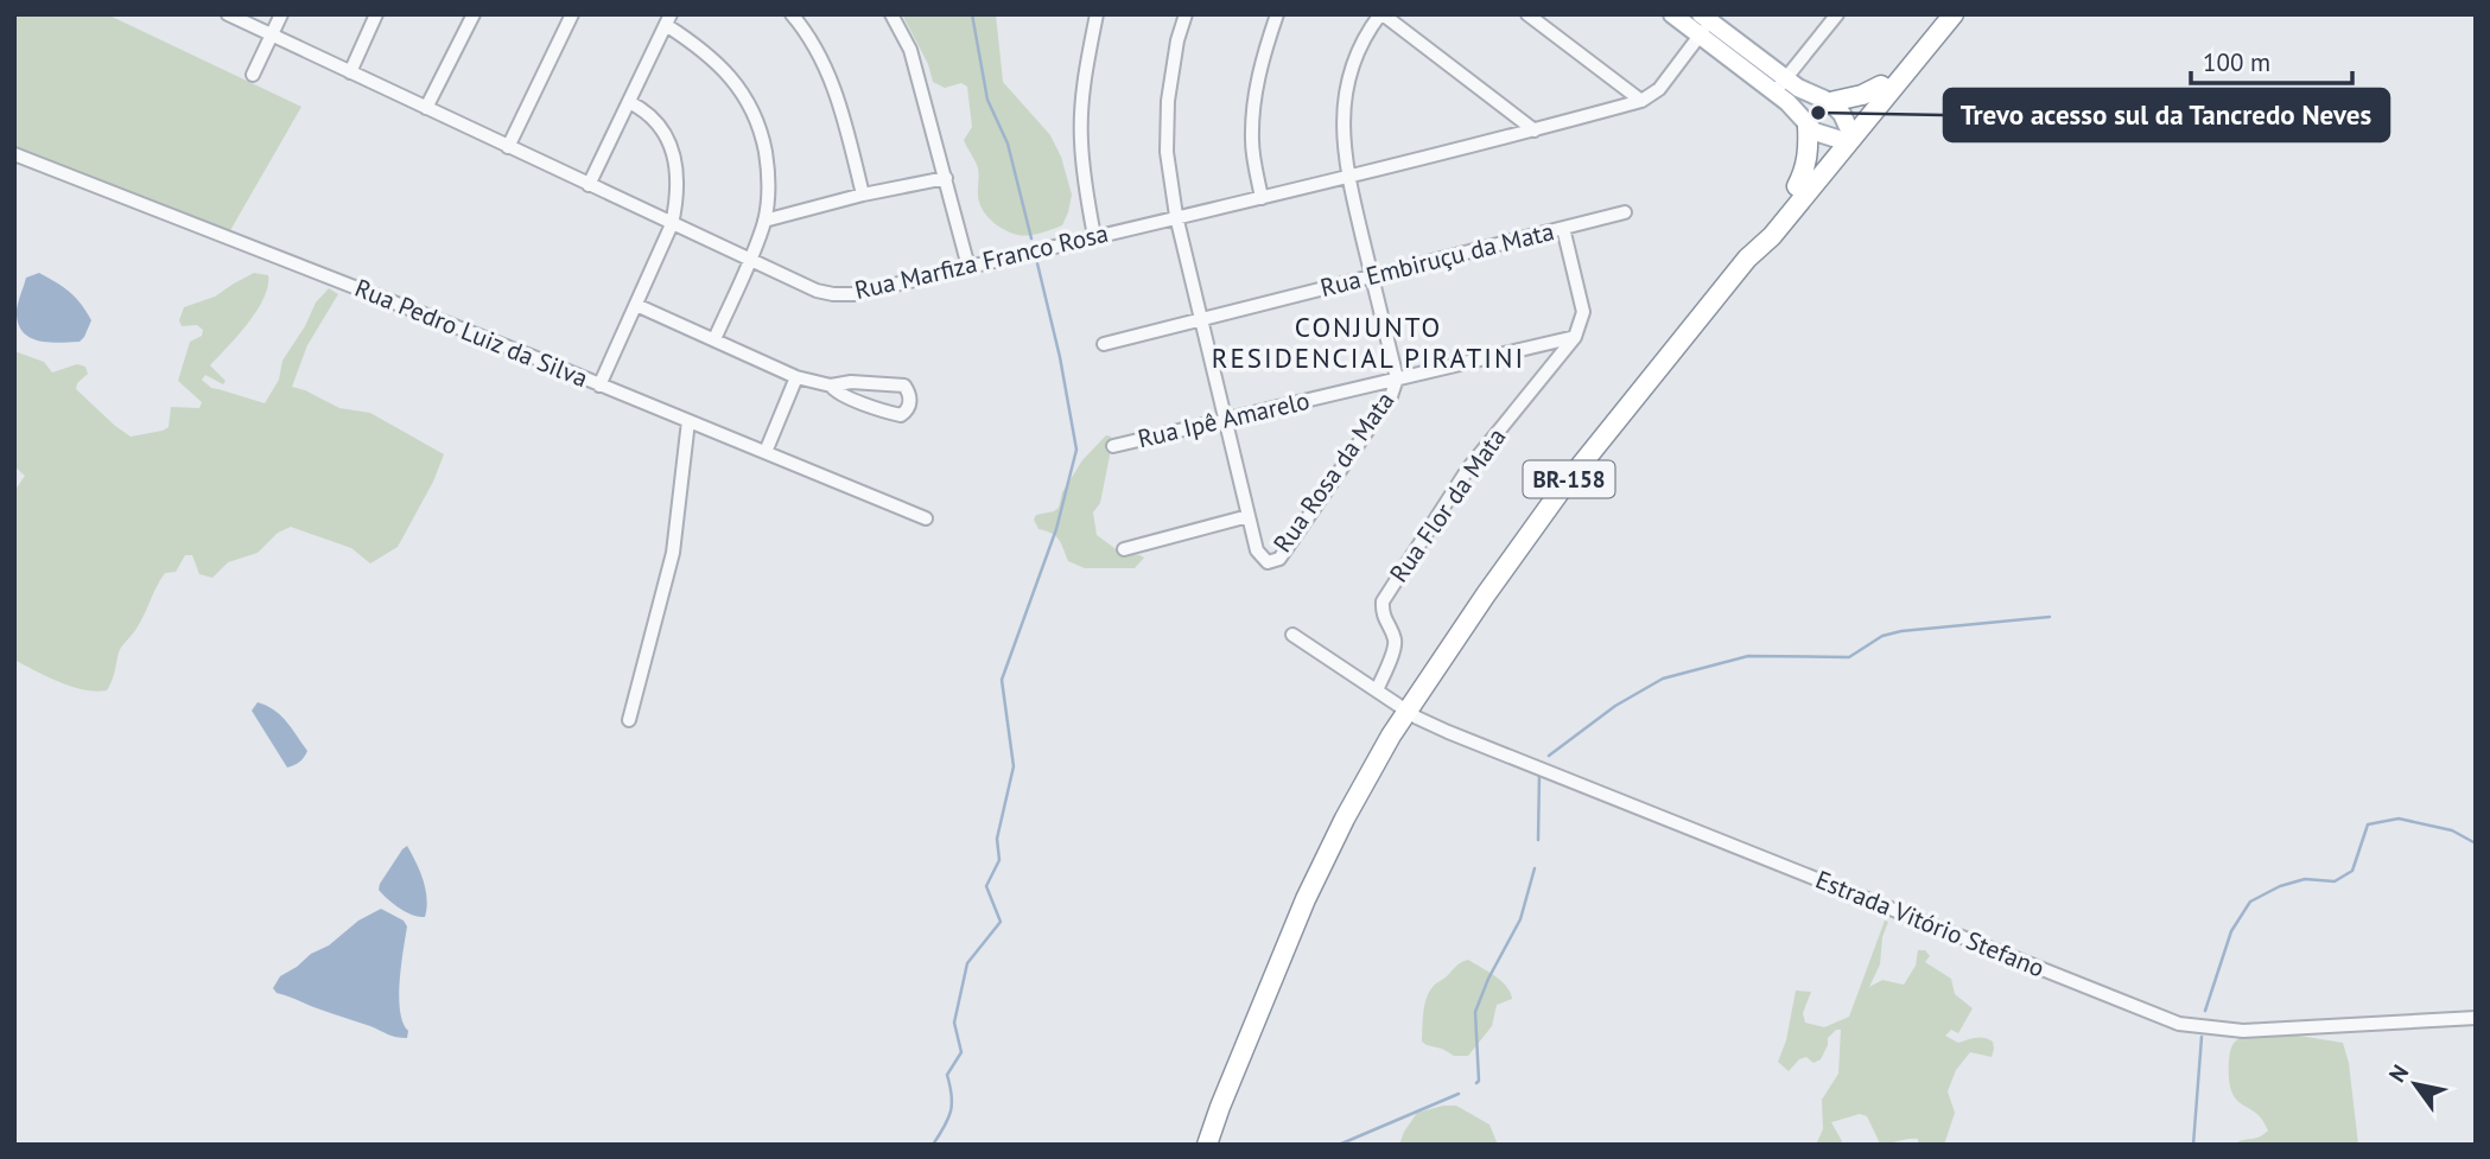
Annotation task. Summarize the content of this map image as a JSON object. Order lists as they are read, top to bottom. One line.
{"streets":{"highway":["BR-158"],"street":["Rua Embiruçu da Mata","Rua Marfiza Franco Rosa","Rua Pedro Luiz da Silva","Rua Ipê Amarelo","Rua Rosa da Mata","Rua Flor da Mata","Estrada Vitório Stefano"]},"crossings":[["Rua Ipê Amarelo","Rua Rosa da Mata"],["Rua Ipê Amarelo","Rua Flor da Mata"],["BR-158","Estrada Vitório Stefano"]],"districts":["CONJUNTO RESIDENCIAL PIRATINI"],"places":["Trevo acesso sul da Tancredo Neves"],"scale_bar":"100 m","north":"top left"}
